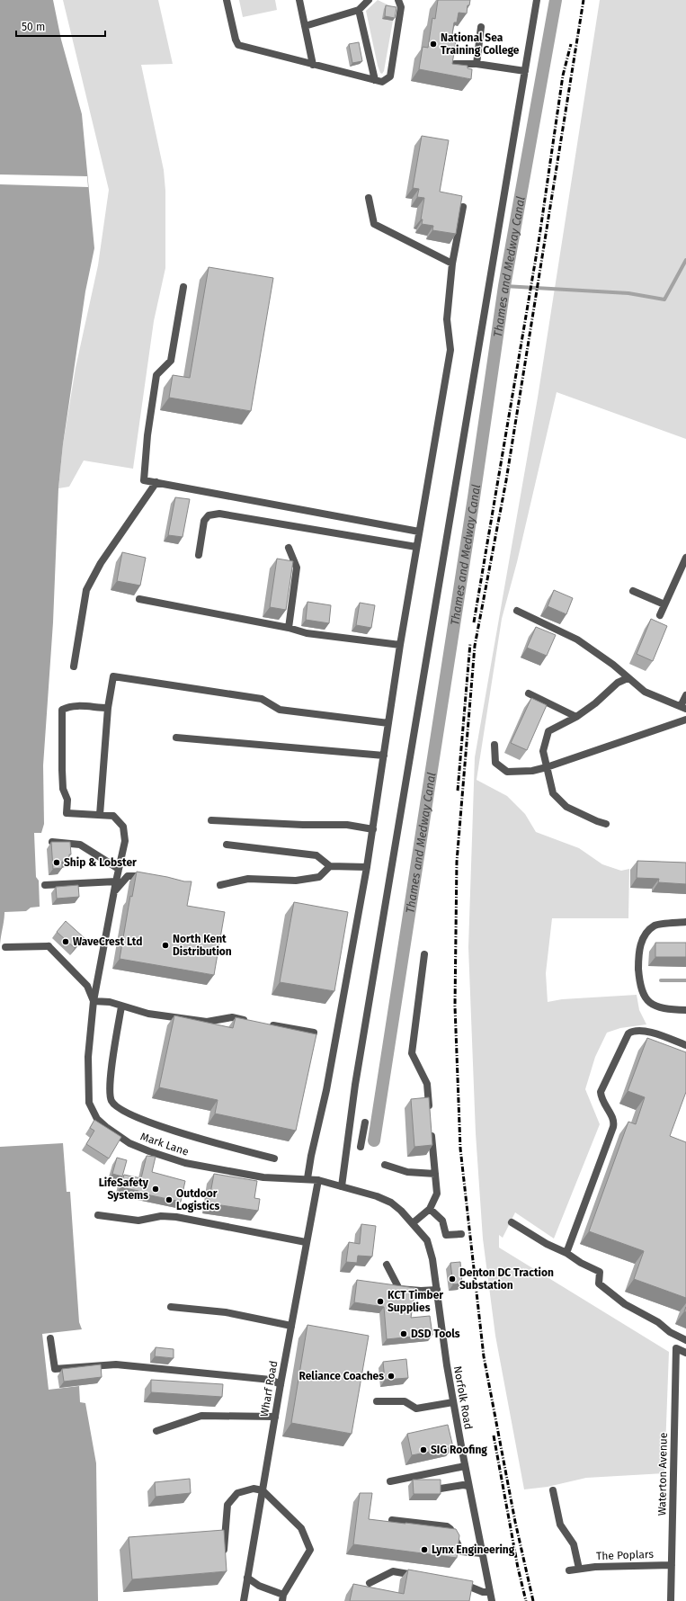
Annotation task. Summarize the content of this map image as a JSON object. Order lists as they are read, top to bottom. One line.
{"streets":{"street":["Mark Lane","Wharf Road","Norfolk Road","Waterton Avenue","The Poplars"]},"crossings":[["Mark Lane","Wharf Road"],["Mark Lane","Norfolk Road"],["Waterton Avenue","The Poplars"]],"water":["Thames and Medway Canal"],"places":["National Sea Training College","Ship & Lobster","WaveCrest Ltd","North Kent Distribution","LifeSafety Systems","Outdoor Logistics","Denton DC Traction Substation","KCT Timber Supplies","DSD Tools","Reliance Coaches","SIG Roofing","Lynx Engineering"],"scale_bar":"50 m"}
